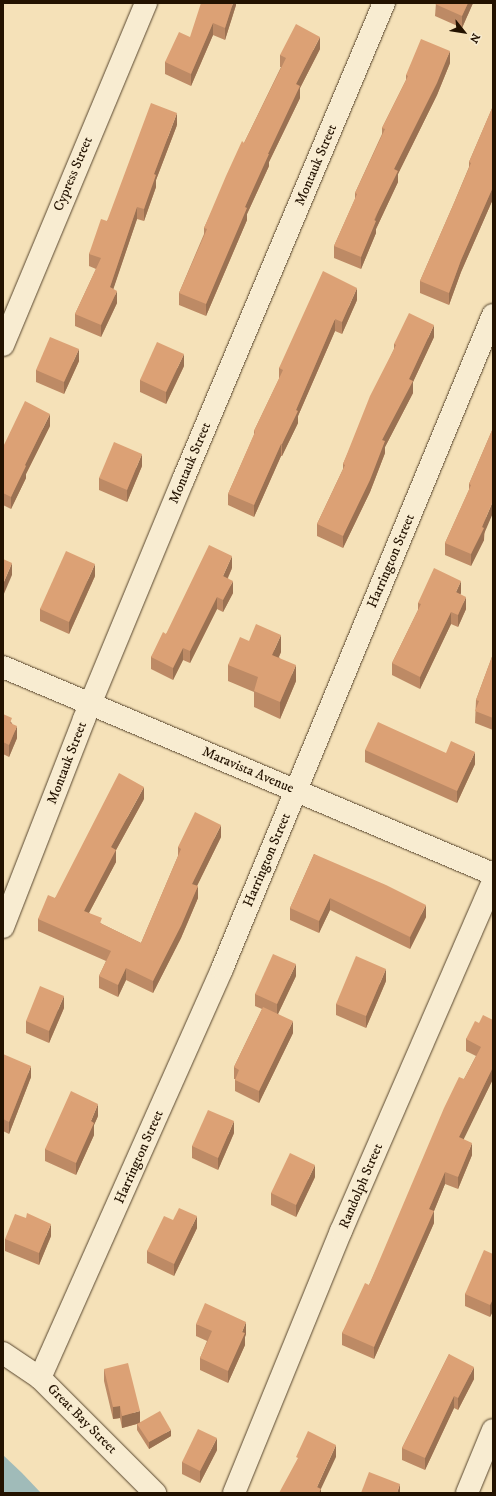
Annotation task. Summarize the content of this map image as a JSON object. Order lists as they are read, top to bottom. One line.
{"streets":{"street":["Montauk Street","Cypress Street","Harrington Street","Maravista Avenue","Randolph Street","Great Bay Street"]},"crossings":[["Montauk Street","Maravista Avenue"],["Harrington Street","Maravista Avenue"],["Harrington Street","Great Bay Street"]],"north":"bottom right"}
